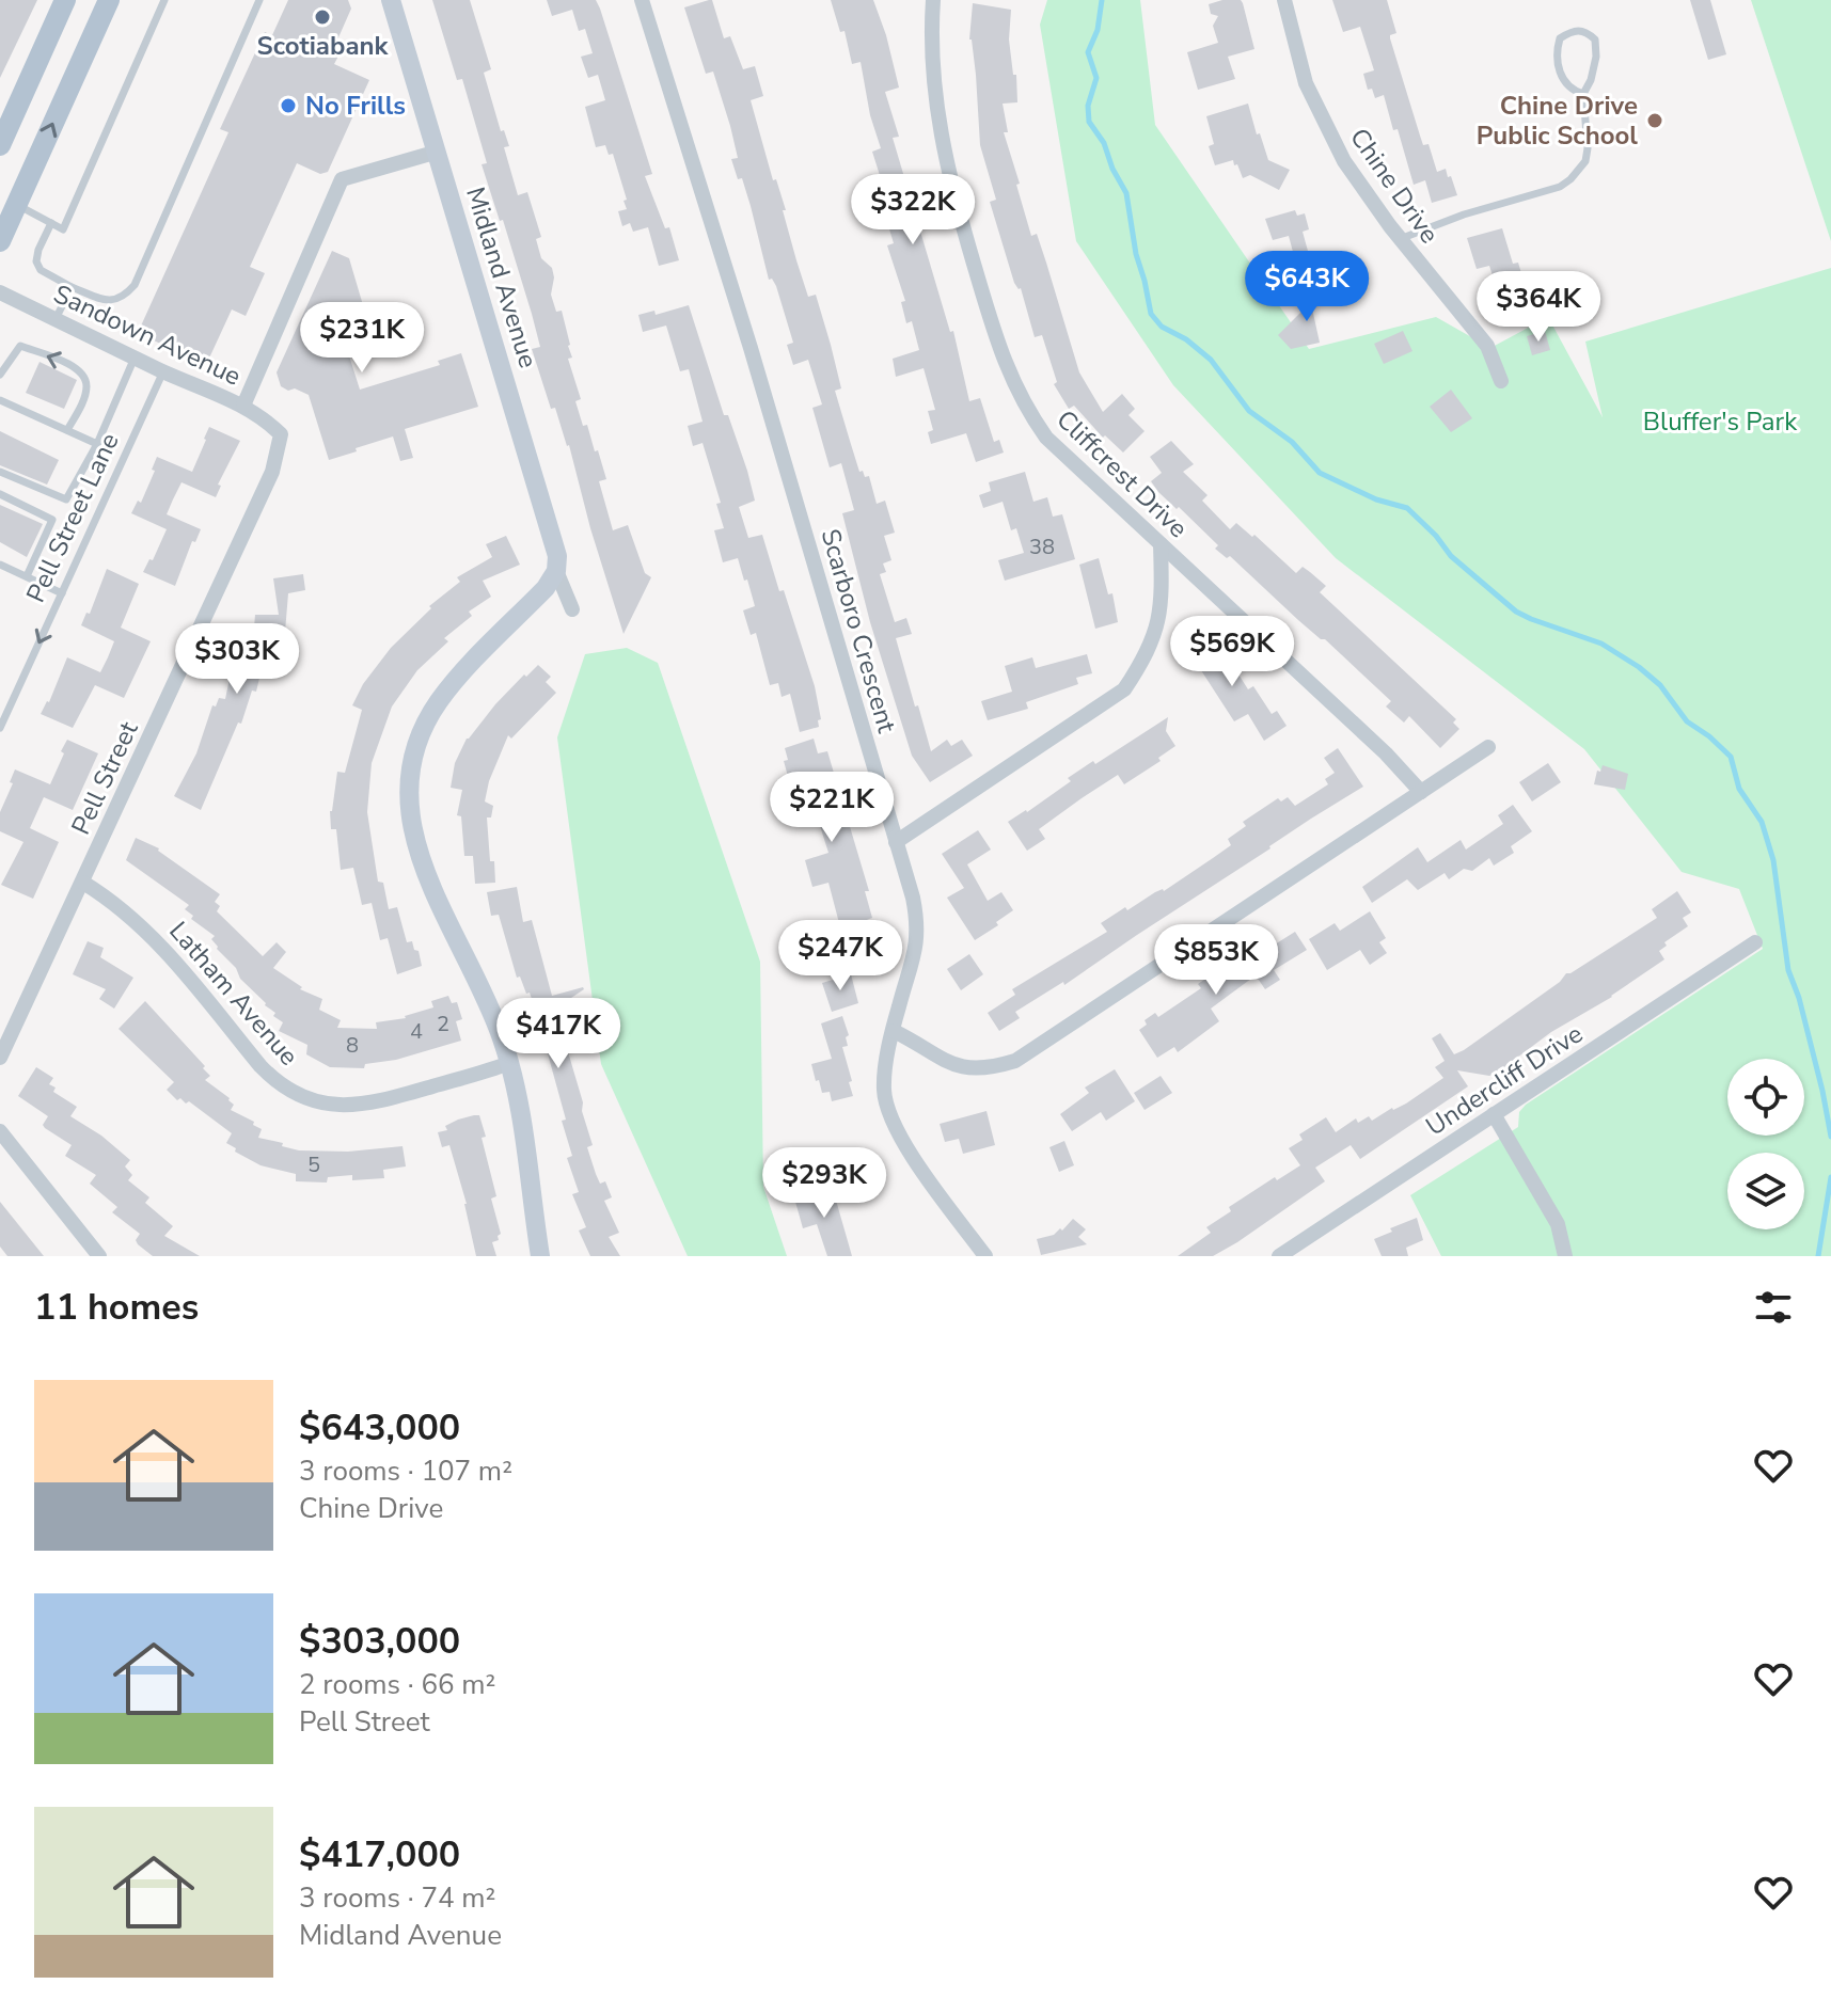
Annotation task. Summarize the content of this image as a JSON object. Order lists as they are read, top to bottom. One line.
{"streets":{"street":["Chine Drive","Midland Avenue","Sandown Avenue","Cliffcrest Drive","Scarboro Crescent","Pell Street","Latham Avenue","Undercliff Drive"],"lane":["Pell Street Lane"]},"crossings":[["Sandown Avenue","Pell Street Lane"],["Sandown Avenue","Pell Street"],["Pell Street","Latham Avenue"]],"one_way":["Pell Street Lane"],"parks":["Bluffer's Park"],"places":["Scotiabank","No Frills","Chine Drive Public School"],"house_numbers":["38","2","4","8","5"],"page":{"price":["$322K","$643K","$364K","$231K","$569K","$303K","$221K","$247K","$853K","$417K","$293K"],"heading":"11 homes","list":[{"name":"$643,000","note":"3 rooms · 107 m² · Chine Drive"},{"name":"$303,000","note":"2 rooms · 66 m² · Pell Street"},{"name":"$417,000","note":"3 rooms · 74 m² · Midland Avenue"}]}}
